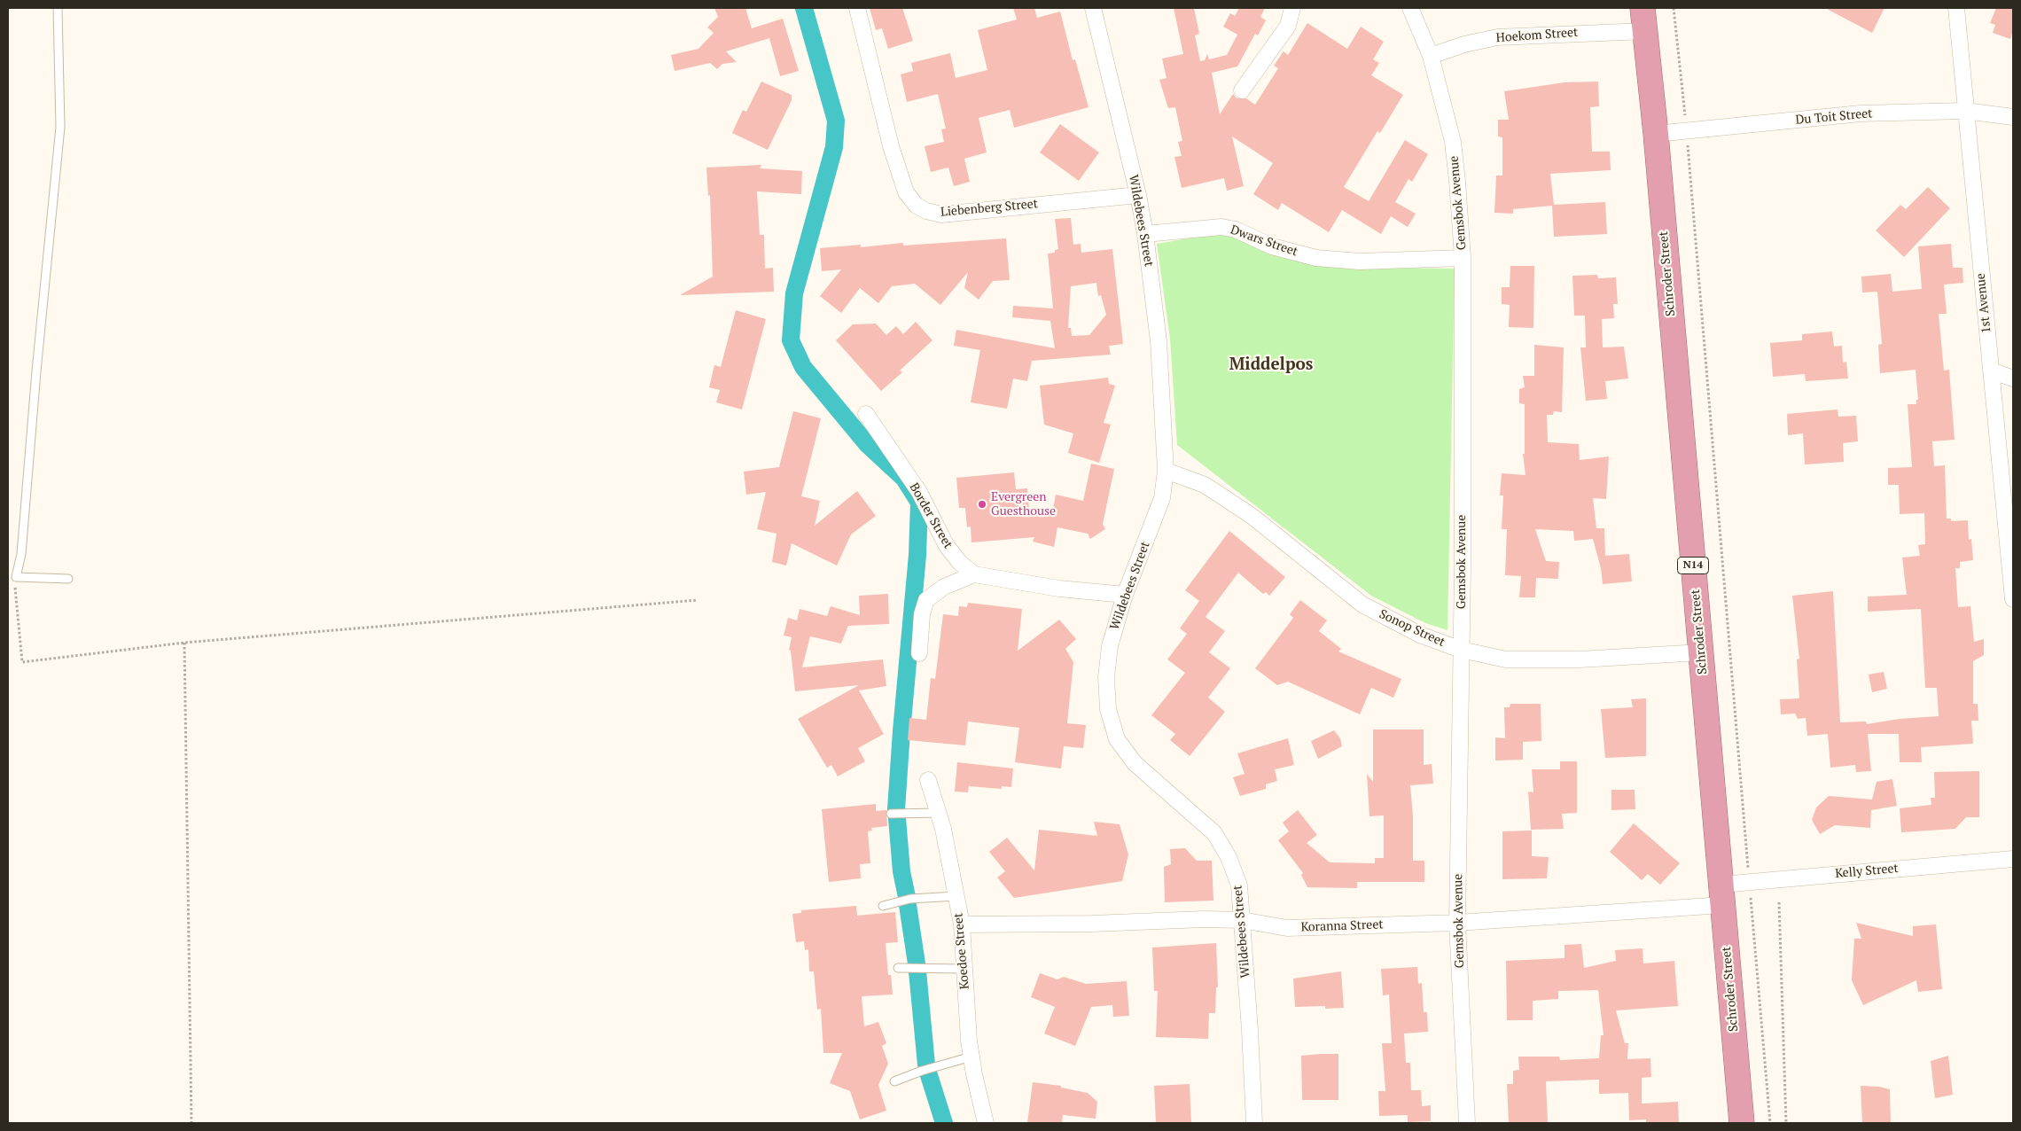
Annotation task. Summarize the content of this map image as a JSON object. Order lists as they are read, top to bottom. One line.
{"streets":{"highway":["Schroder Street","N14"],"street":["Hoekom Street","Du Toit Street","Gemsbok Avenue","Liebenberg Street","Wildebees Street","Dwars Street","1st Avenue","Border Street","Sonop Street","Kelly Street","Koranna Street","Koedoe Street"]},"crossings":[["Hoekom Street","Gemsbok Avenue"],["Hoekom Street","Schroder Street"],["Du Toit Street","Schroder Street"],["Du Toit Street","1st Avenue"],["Gemsbok Avenue","Dwars Street"],["Gemsbok Avenue","Sonop Street"],["Gemsbok Avenue","Koranna Street"],["Liebenberg Street","Wildebees Street"],["Wildebees Street","Dwars Street"],["Wildebees Street","Sonop Street"],["Wildebees Street","Koranna Street"],["Schroder Street","Sonop Street"],["Schroder Street","Kelly Street"],["Schroder Street","Koranna Street"],["Kelly Street","Koranna Street"],["Koranna Street","Koedoe Street"]],"districts":["Middelpos"],"places":["Evergreen Guesthouse"]}
